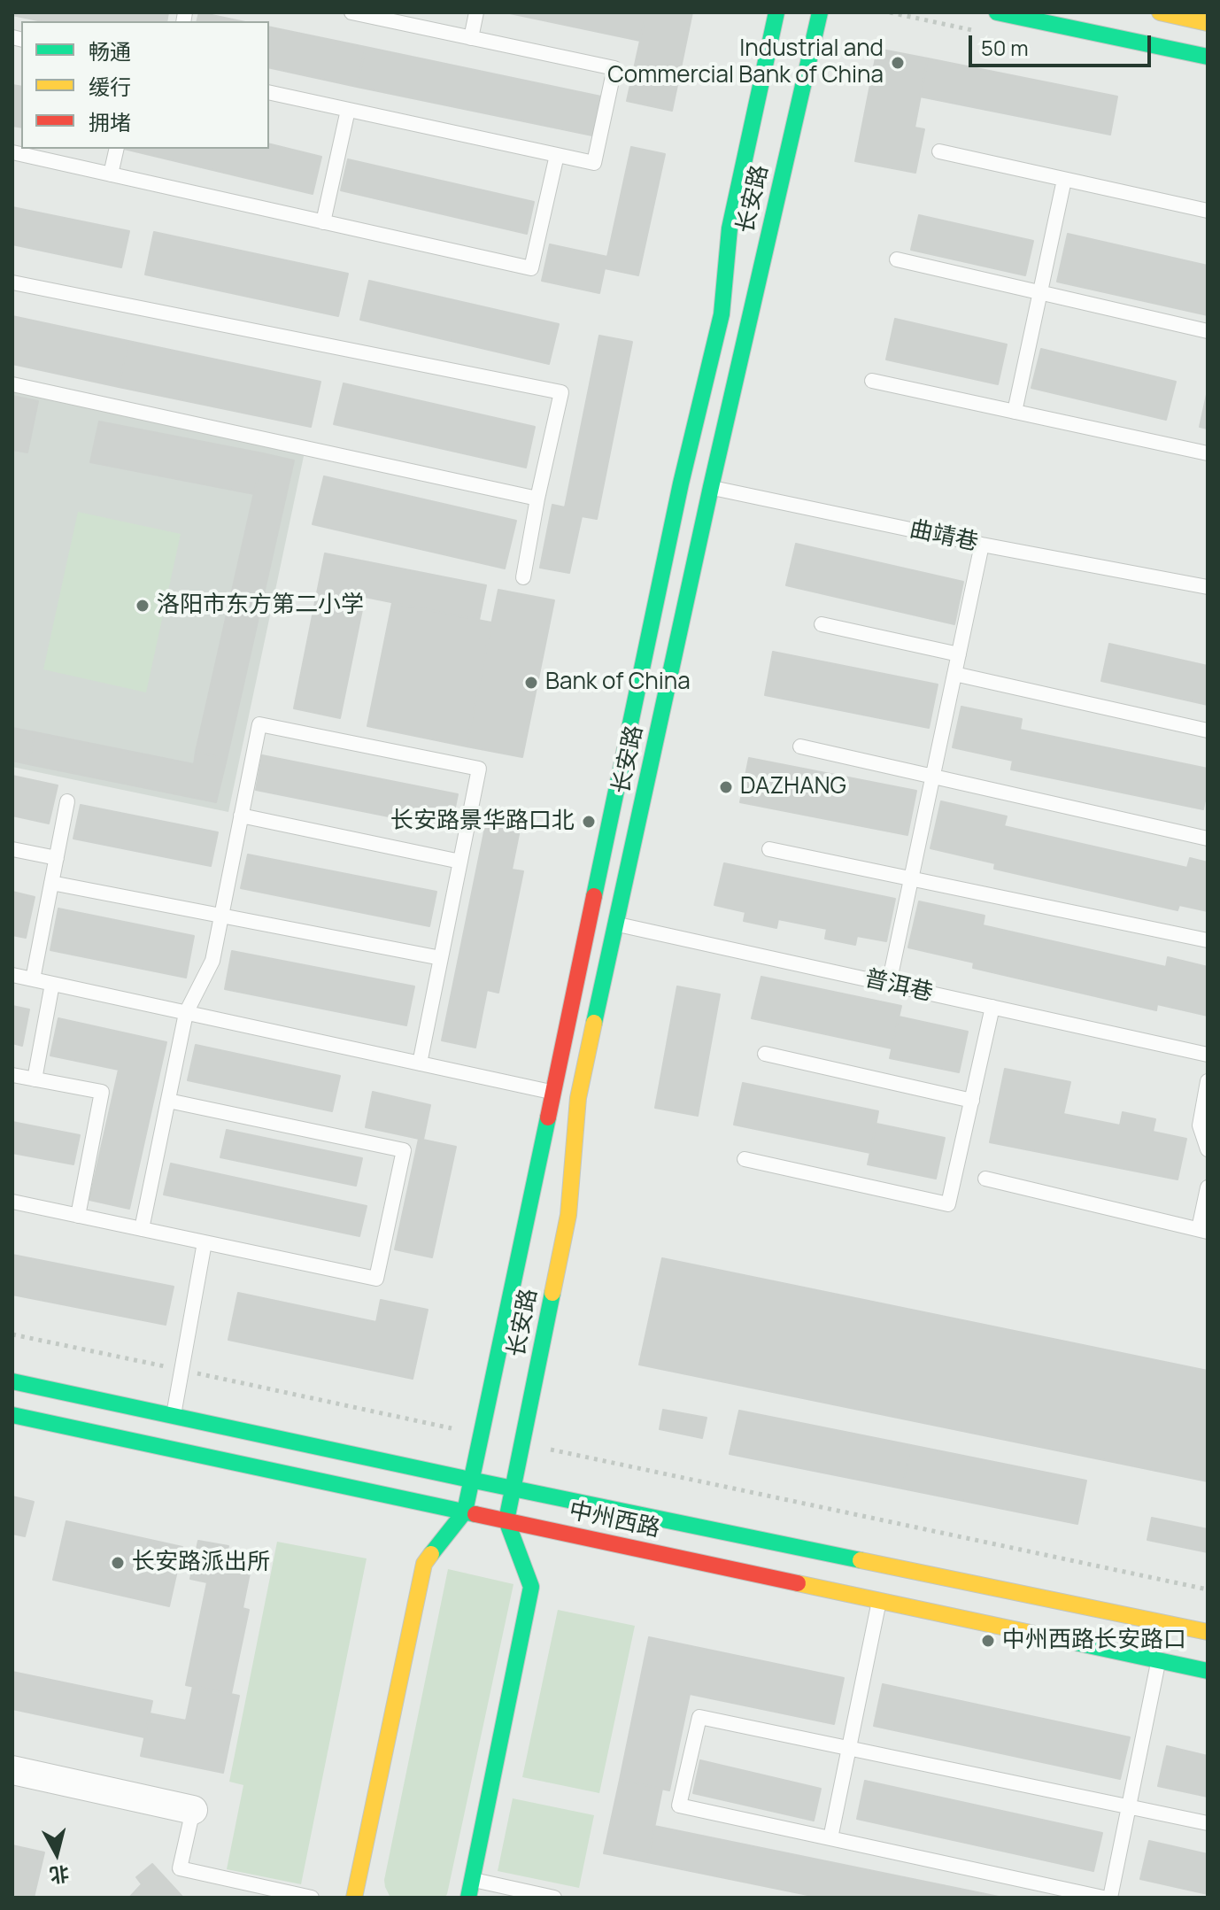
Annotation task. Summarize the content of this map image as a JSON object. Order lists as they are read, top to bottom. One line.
{"streets":{"main road":["长安路","中州西路"],"lane":["曲靖巷","普洱巷"]},"crossings":[["长安路","曲靖巷"],["长安路","普洱巷"],["长安路","中州西路"]],"places":["Industrial and Commercial Bank of China","洛阳市东方第二小学","Bank of China","DAZHANG","长安路景华路口北","长安路派出所","中州西路长安路口"],"legend":["畅通","缓行","拥堵"],"scale_bar":"50 m","north":"bottom"}
